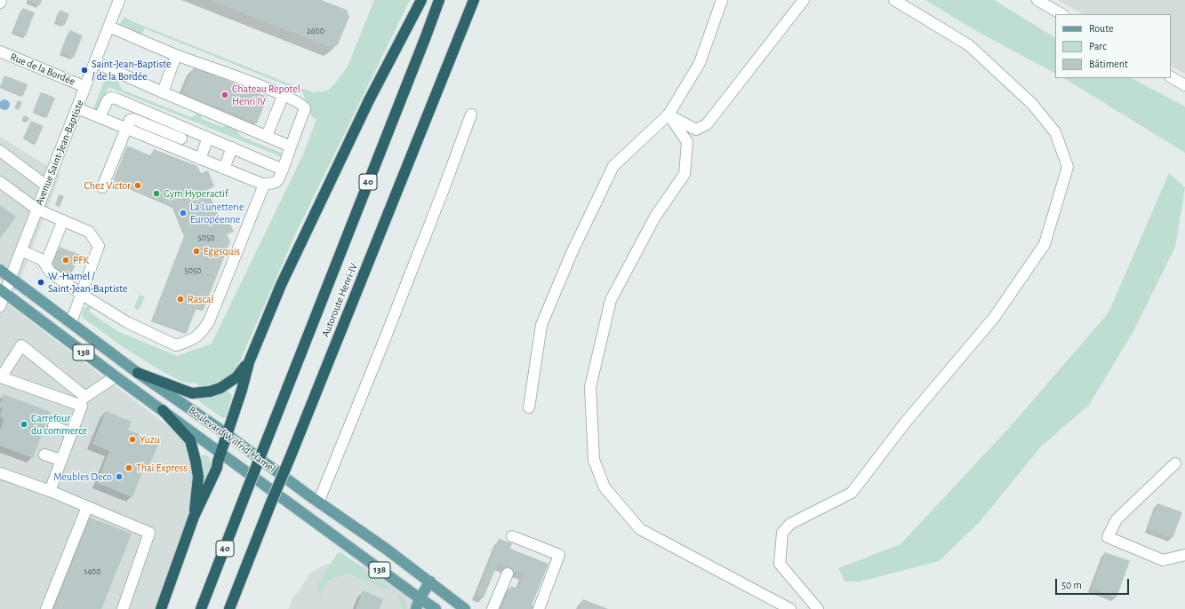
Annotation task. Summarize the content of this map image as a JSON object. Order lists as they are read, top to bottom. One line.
{"streets":{"highway":["40","Autoroute Henri-IV"],"main road":["138","Boulevard Wilfrid-Hamel"],"street":["Rue de la Bordée","Avenue Saint-Jean-Baptiste"]},"crossings":[["Rue de la Bordée","Avenue Saint-Jean-Baptiste"],["Avenue Saint-Jean-Baptiste","Boulevard Wilfrid-Hamel"]],"places":["Saint-Jean-Baptiste / de la Bordée","Chateau Repotel Henri IV","Chez Victor","Gym Hyperactif","La Lunetterie Européenne","Eggsquis","PFK","W.-Hamel / Saint-Jean-Baptiste","Rascal","Carrefour du commerce","Yuzu","Thaï Express","Meubles Deco"],"house_numbers":["2600","5050","5050","1400"],"legend":["Route","Parc","Bâtiment"],"scale_bar":"50 m"}
